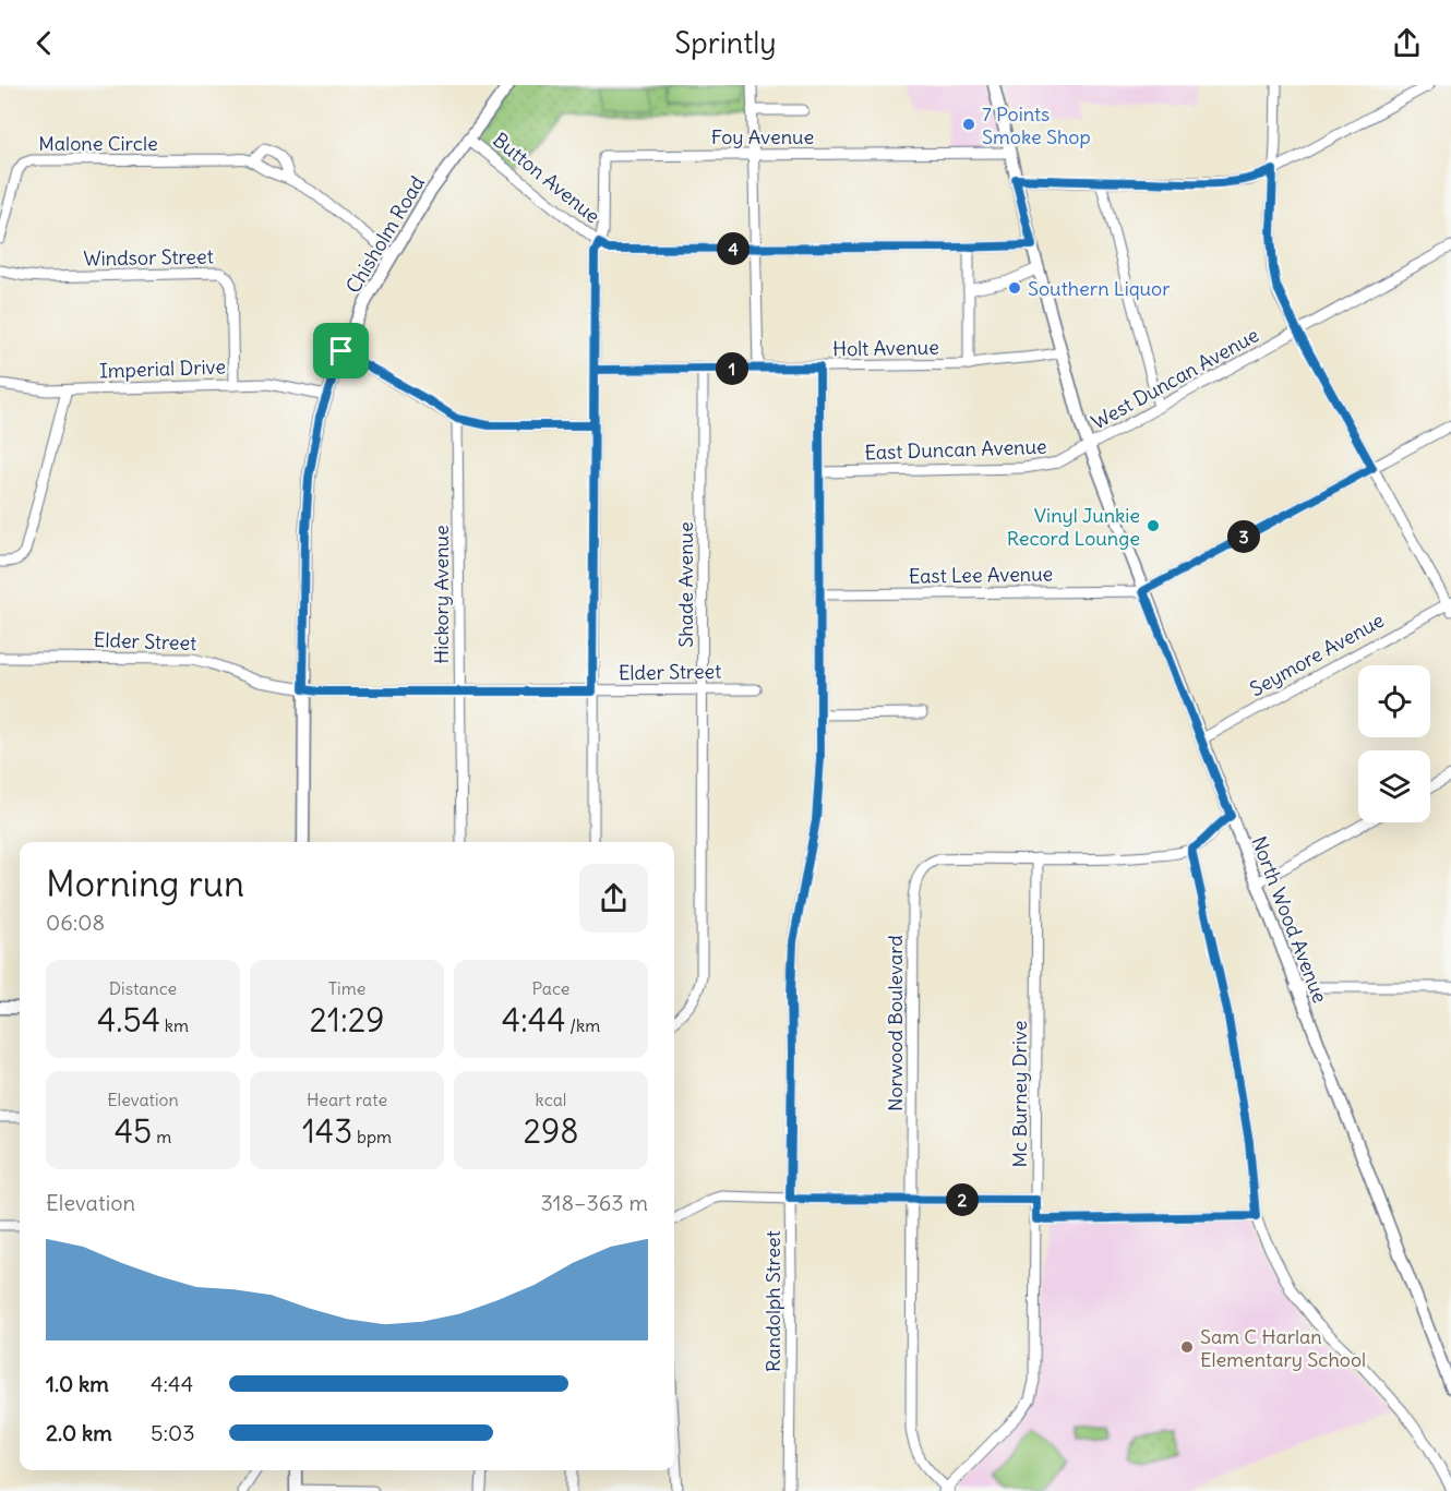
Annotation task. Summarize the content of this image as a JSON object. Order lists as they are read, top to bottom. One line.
{"streets":{"main road":["Chisholm Road","North Wood Avenue"],"street":["Foy Avenue","Malone Circle","Button Avenue","Windsor Street","Holt Avenue","Imperial Drive","West Duncan Avenue","East Duncan Avenue","East Lee Avenue","Shade Avenue","Hickory Avenue","Elder Street","Seymore Avenue","Norwood Boulevard","Mc Burney Drive","Randolph Street"]},"crossings":[["Foy Avenue","Button Avenue"],["Foy Avenue","North Wood Avenue"],["Malone Circle","Chisholm Road"],["Button Avenue","Chisholm Road"],["Button Avenue","North Wood Avenue"],["Chisholm Road","Imperial Drive"],["Chisholm Road","Elder Street"],["Windsor Street","Imperial Drive"],["Holt Avenue","Shade Avenue"],["Holt Avenue","North Wood Avenue"],["Holt Avenue","Randolph Street"],["West Duncan Avenue","East Duncan Avenue"],["West Duncan Avenue","North Wood Avenue"],["East Duncan Avenue","North Wood Avenue"],["East Duncan Avenue","Randolph Street"],["East Lee Avenue","North Wood Avenue"],["East Lee Avenue","Randolph Street"],["Shade Avenue","Elder Street"],["Hickory Avenue","Elder Street"],["Seymore Avenue","North Wood Avenue"],["Norwood Boulevard","Mc Burney Drive"]],"places":["7 Points Smoke Shop","Southern Liquor","Vinyl Junkie Record Lounge","Sam C Harlan Elementary School"],"page":{"header":"Sprintly","pins":["4","1","3","2"],"heading":["Morning run","06:08"],"stats":[["Distance","4.54 km"],["Time","21:29"],["Pace","4:44 /km"],["Elevation","45 m"],["Heart rate","143 bpm"],["kcal","298"]],"chart":["Elevation","318–363 m"],"list":[{"name":"1.0 km","note":"4:44"},{"name":"2.0 km","note":"5:03"}]}}
